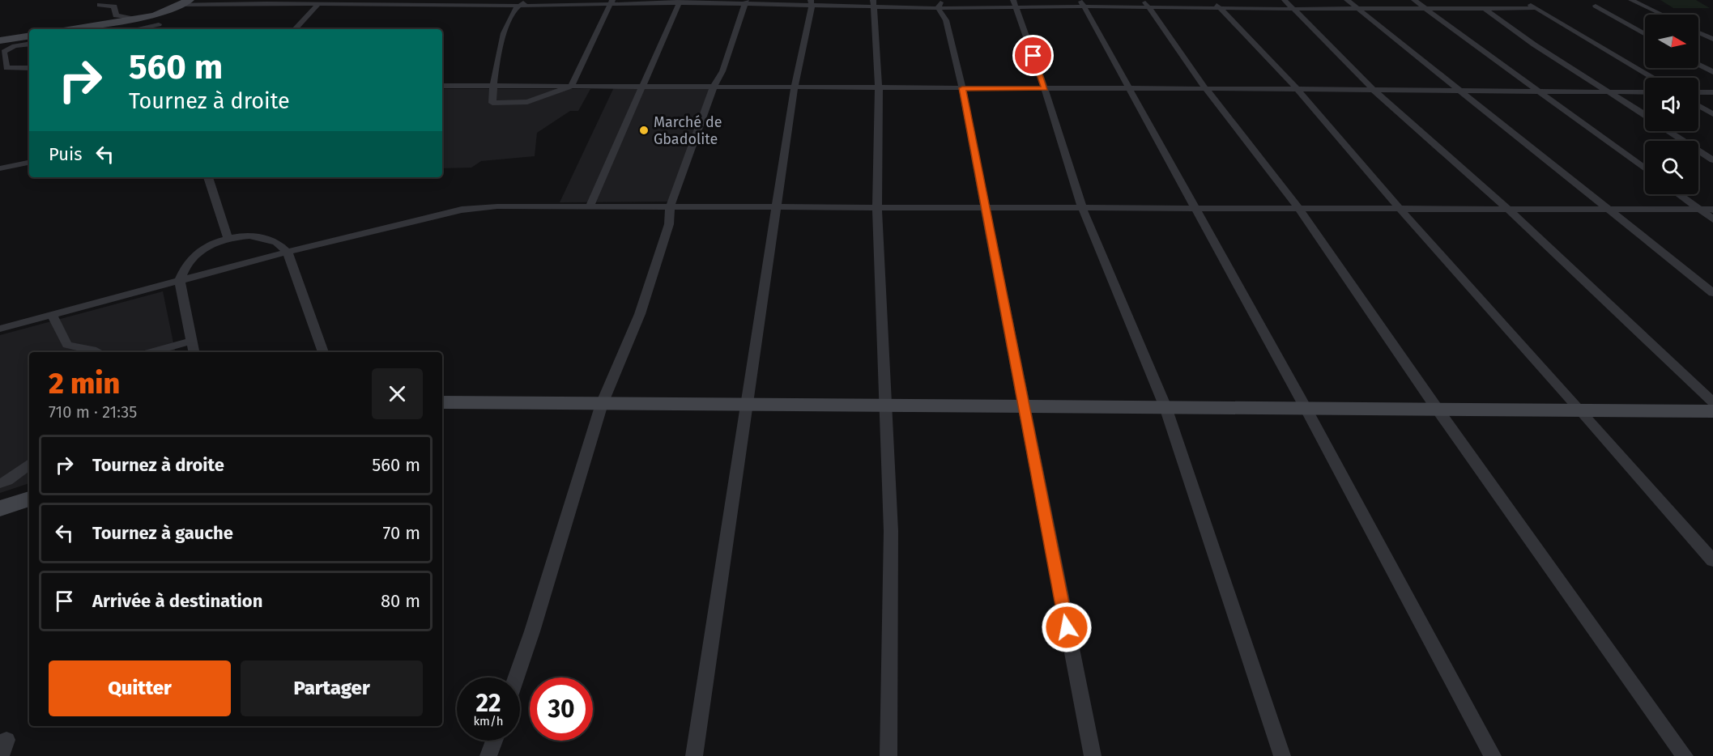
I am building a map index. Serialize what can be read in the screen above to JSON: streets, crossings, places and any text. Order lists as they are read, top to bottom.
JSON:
{
  "places": ["Marché de Gbadolite"],
  "north": "right",
  "page": {
    "turn": ["560 m", "Tournez à droite"],
    "then": "Puis",
    "heading": ["2 min", "710 m · 21:35"],
    "list": [
      {
        "name": "Tournez à droite",
        "value": "560 m"
      },
      {
        "name": "Tournez à gauche",
        "value": "70 m"
      },
      {
        "name": "Arrivée à destination",
        "value": "80 m"
      }
    ],
    "buttons": ["Quitter", "Partager"],
    "speed": "22 km/h",
    "limit": "30"
  }
}
